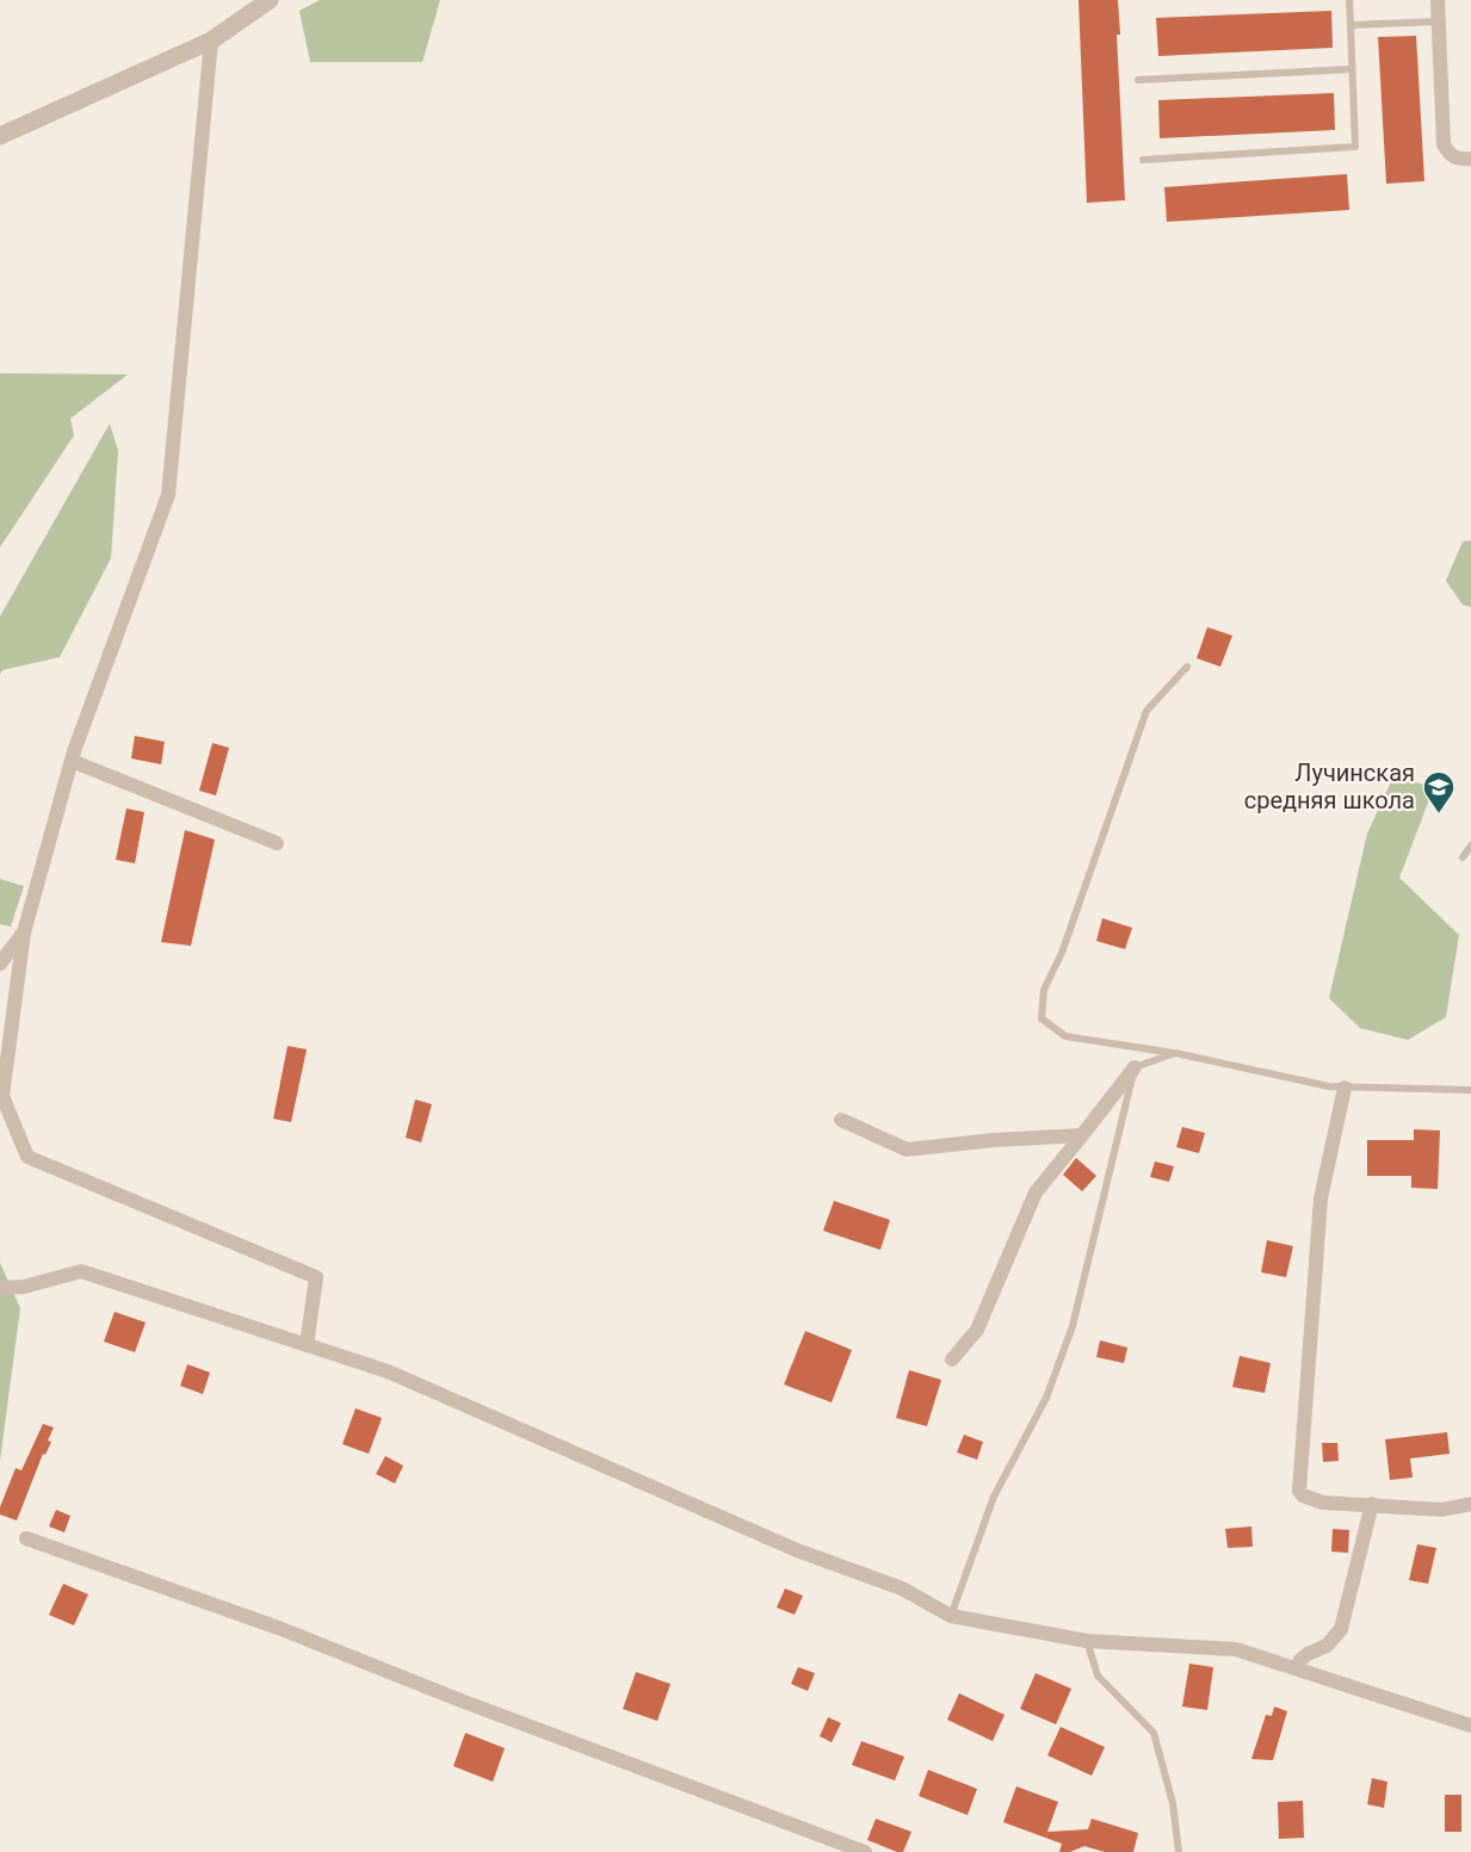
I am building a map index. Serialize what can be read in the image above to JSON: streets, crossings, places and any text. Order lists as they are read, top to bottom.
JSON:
{
  "places": {
    "school or university": ["Лучинская средняя школа"]
  }
}
